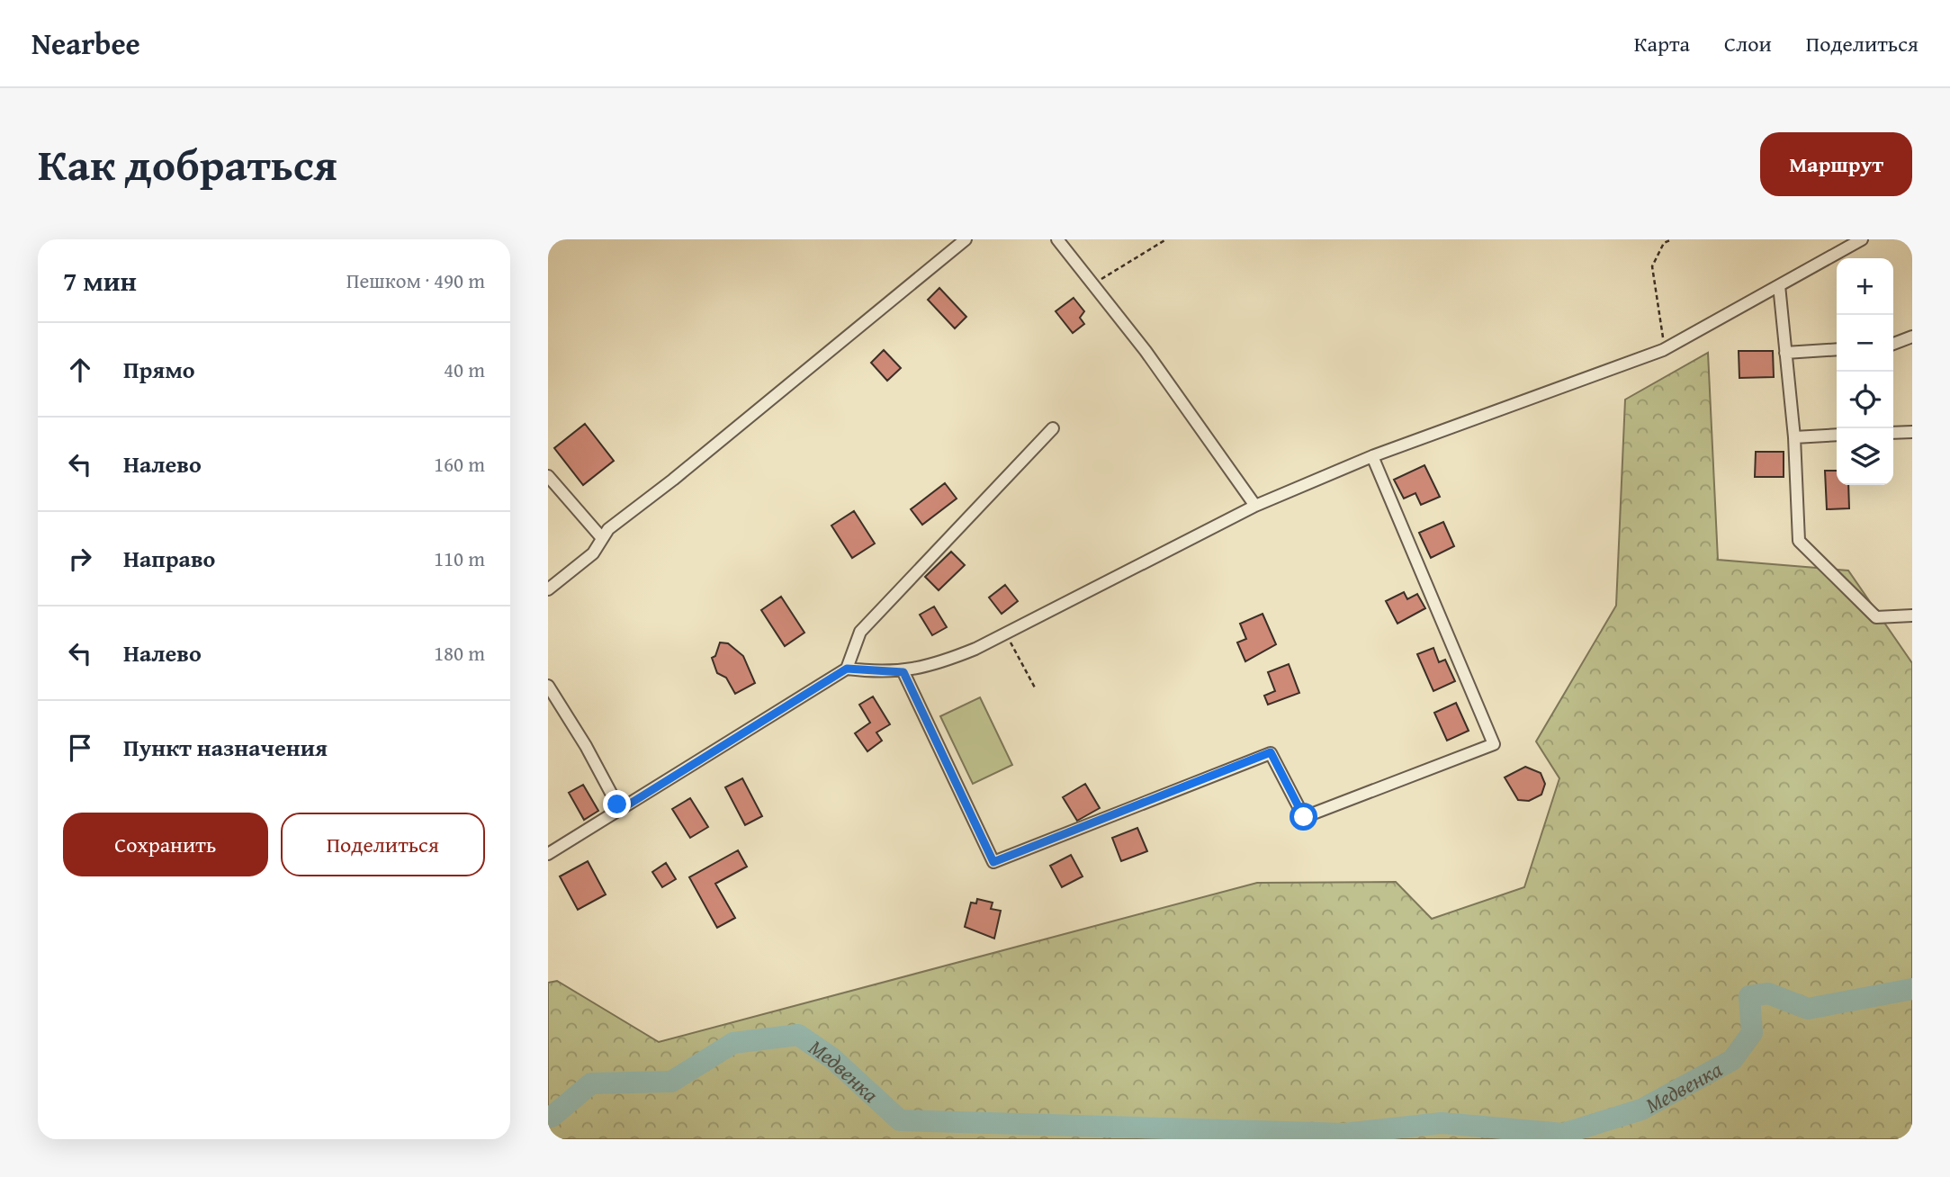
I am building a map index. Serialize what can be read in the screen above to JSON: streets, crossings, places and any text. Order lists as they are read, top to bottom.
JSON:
{
  "water": ["Медвенка"],
  "page": {
    "header": "Nearbee",
    "nav": ["Карта", "Слои", "Поделиться"],
    "title": "Как добраться",
    "buttons": [
      "Маршрут",
      ["Сохранить", "Поделиться"]
    ],
    "heading": ["7 мин", "Пешком · 490 m"],
    "map_buttons": ["+", "−"],
    "list": [
      ["Прямо", "40 m"],
      ["Налево", "160 m"],
      ["Направо", "110 m"],
      ["Налево", "180 m"],
      "Пункт назначения"
    ]
  }
}
